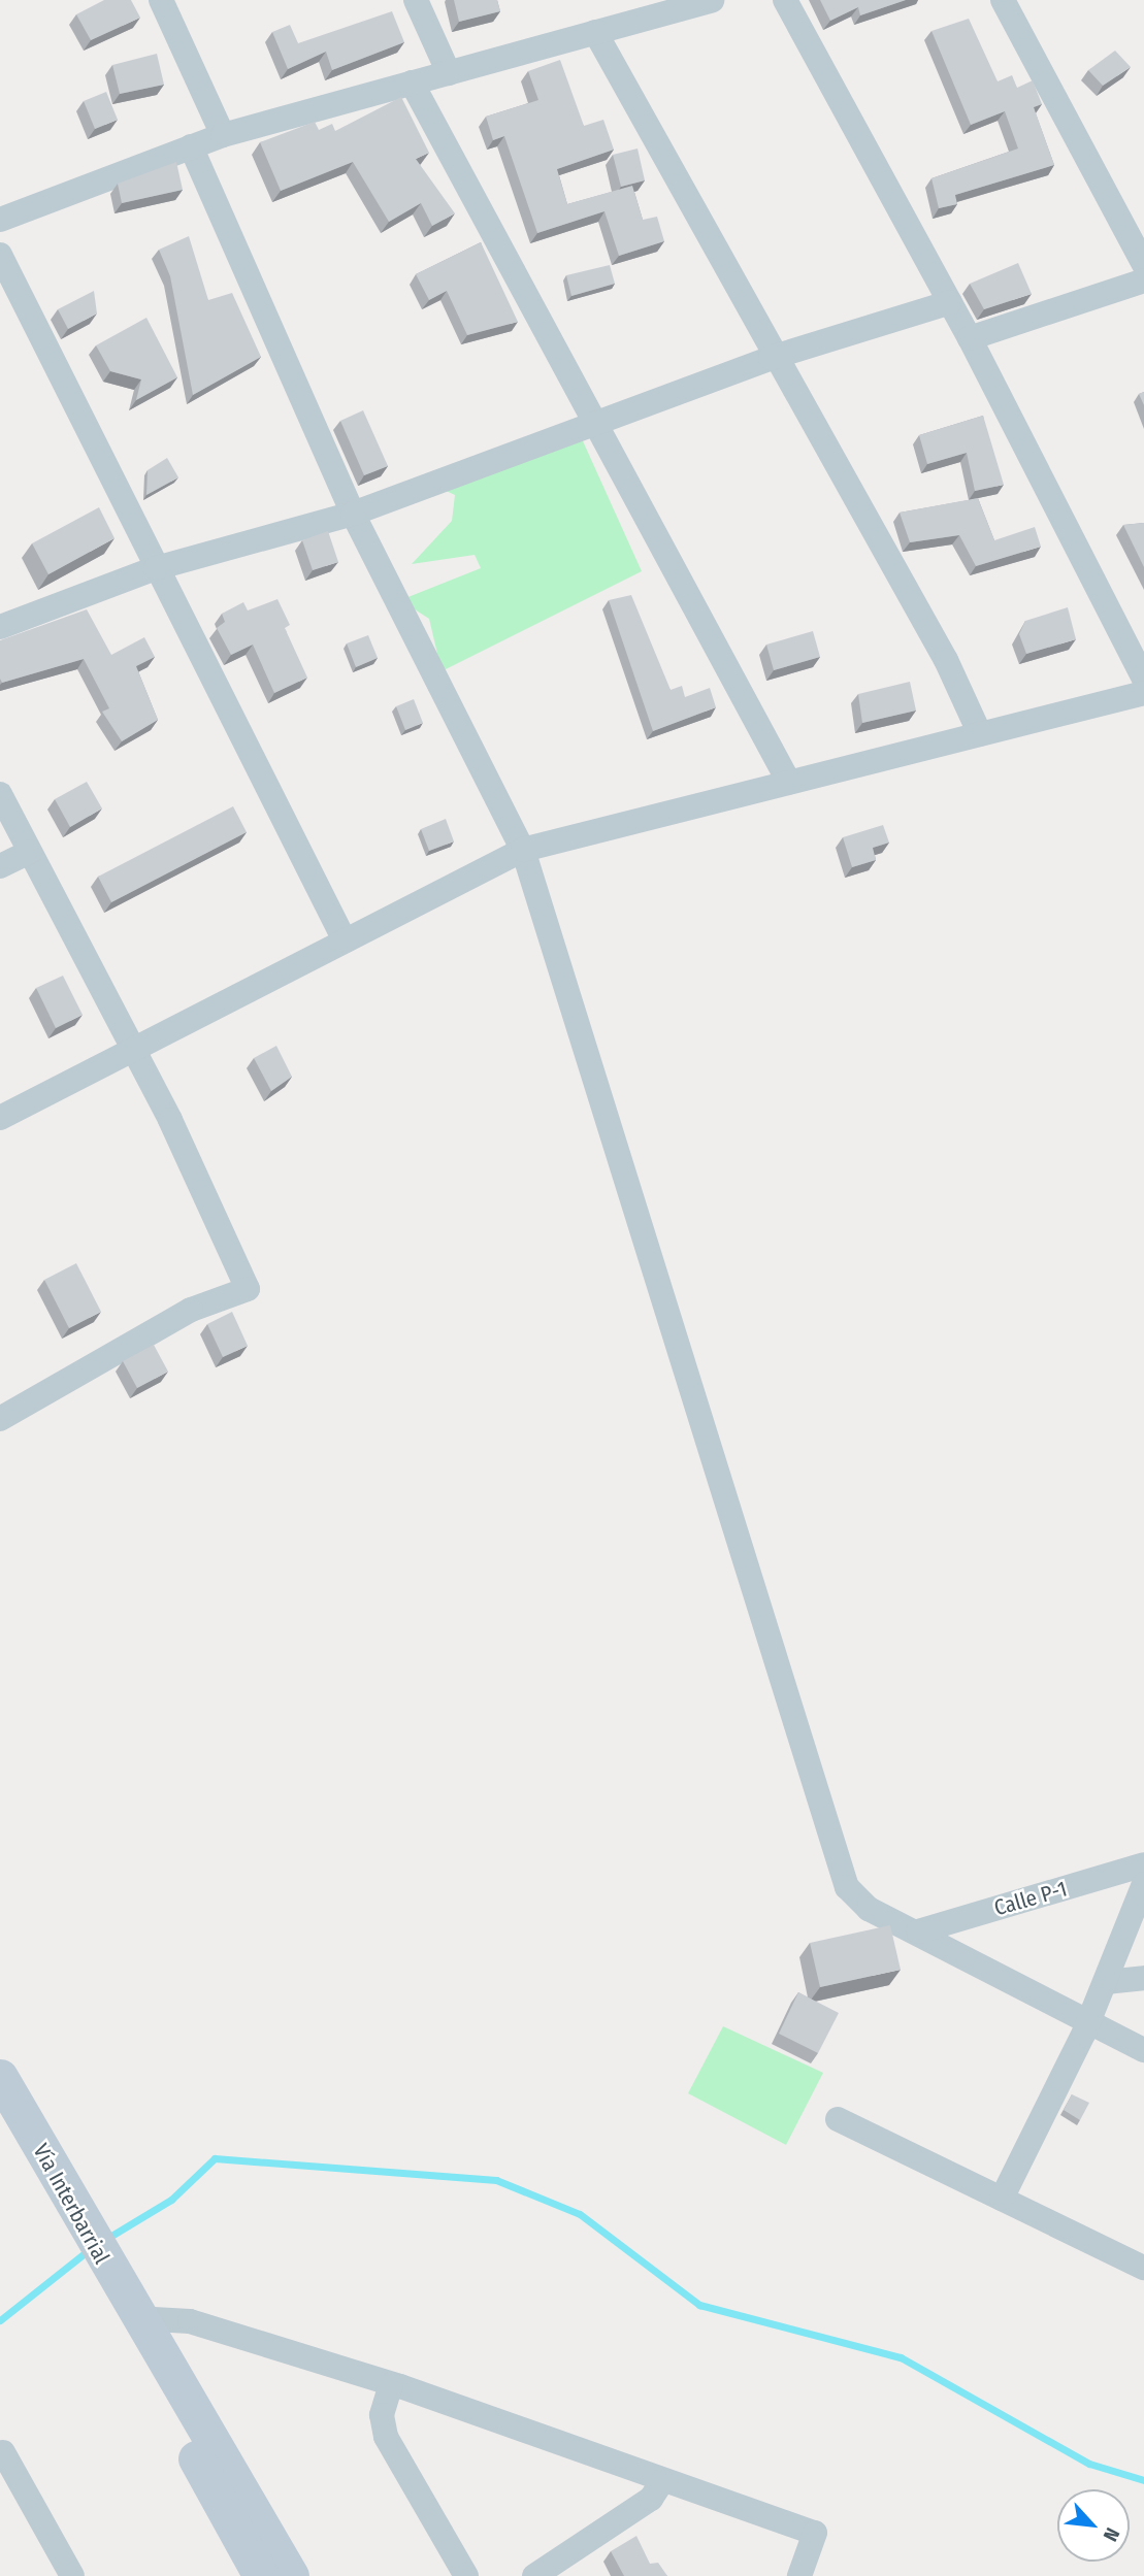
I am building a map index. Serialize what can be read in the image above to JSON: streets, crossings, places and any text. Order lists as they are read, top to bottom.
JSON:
{
  "streets": {
    "main road": ["Vía Interbarrial"],
    "street": ["Calle P-1"]
  },
  "north": "bottom right"
}
